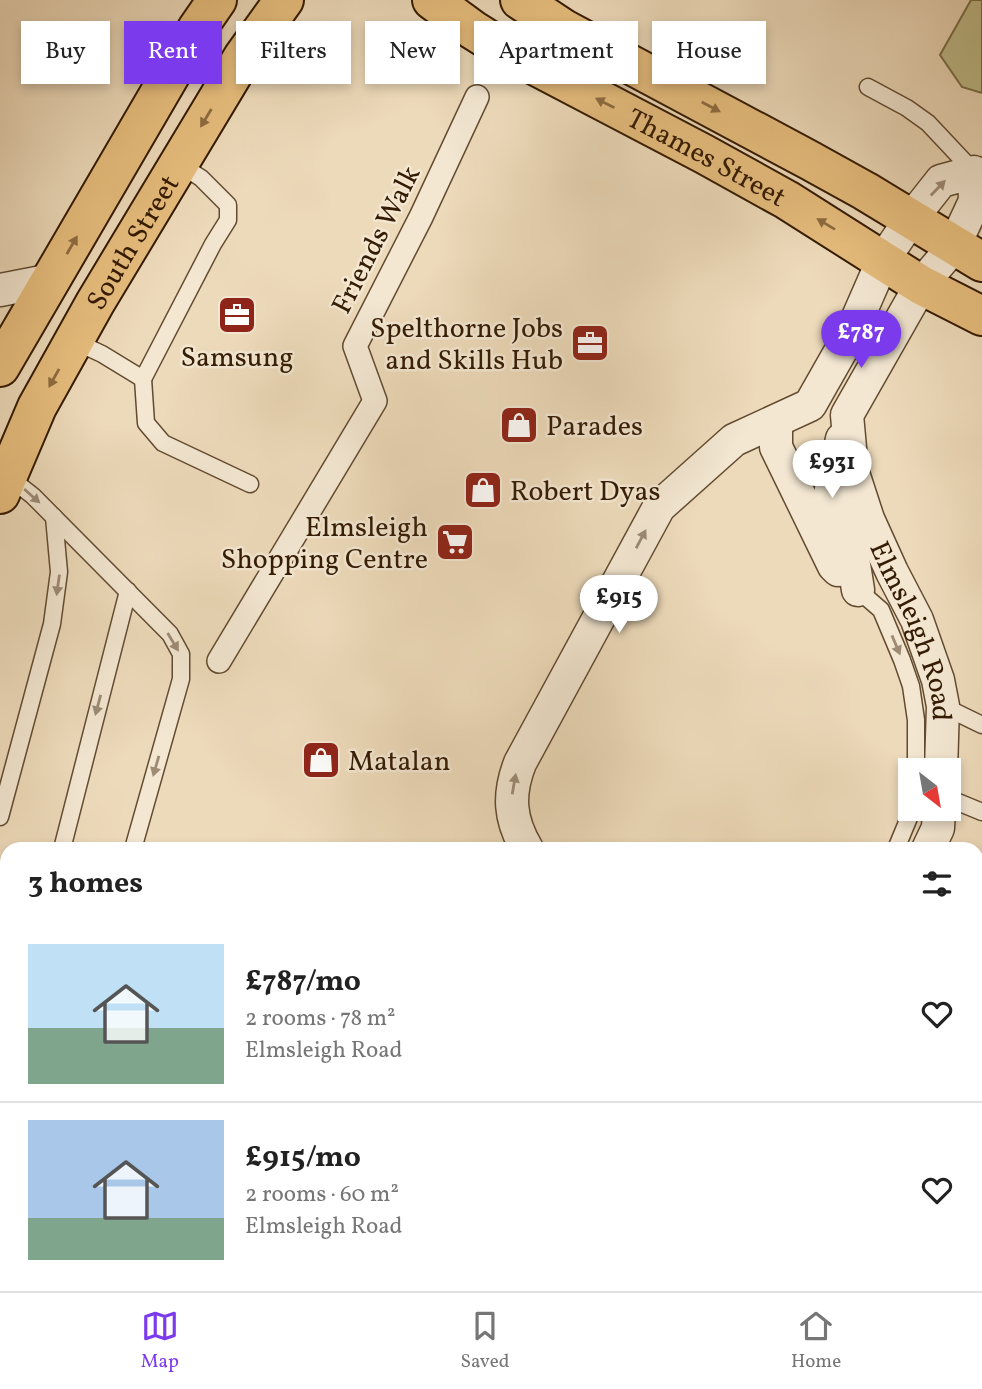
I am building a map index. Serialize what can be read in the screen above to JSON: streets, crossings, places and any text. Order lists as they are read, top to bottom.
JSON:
{
  "streets": {
    "main road": ["Thames Street", "South Street"],
    "street": ["Friends Walk", "Elmsleigh Road"]
  },
  "places": {
    "office": ["Samsung", "Spelthorne Jobs and Skills Hub"],
    "shop": ["Parades", "Robert Dyas", "Matalan"],
    "supermarket": ["Elmsleigh Shopping Centre"]
  },
  "north": "bottom right",
  "page": {
    "chip": [
      "Buy",
      "Rent",
      "Filters",
      "New",
      "Apartment",
      "House"
    ],
    "price": ["£787", "£931", "£915"],
    "heading": "3 homes",
    "list": [
      {
        "name": "£787/mo",
        "note": "2 rooms · 78 m² · Elmsleigh Road"
      },
      {
        "name": "£915/mo",
        "note": "2 rooms · 60 m² · Elmsleigh Road"
      }
    ],
    "tabs": ["Map", "Saved", "Home"]
  }
}
